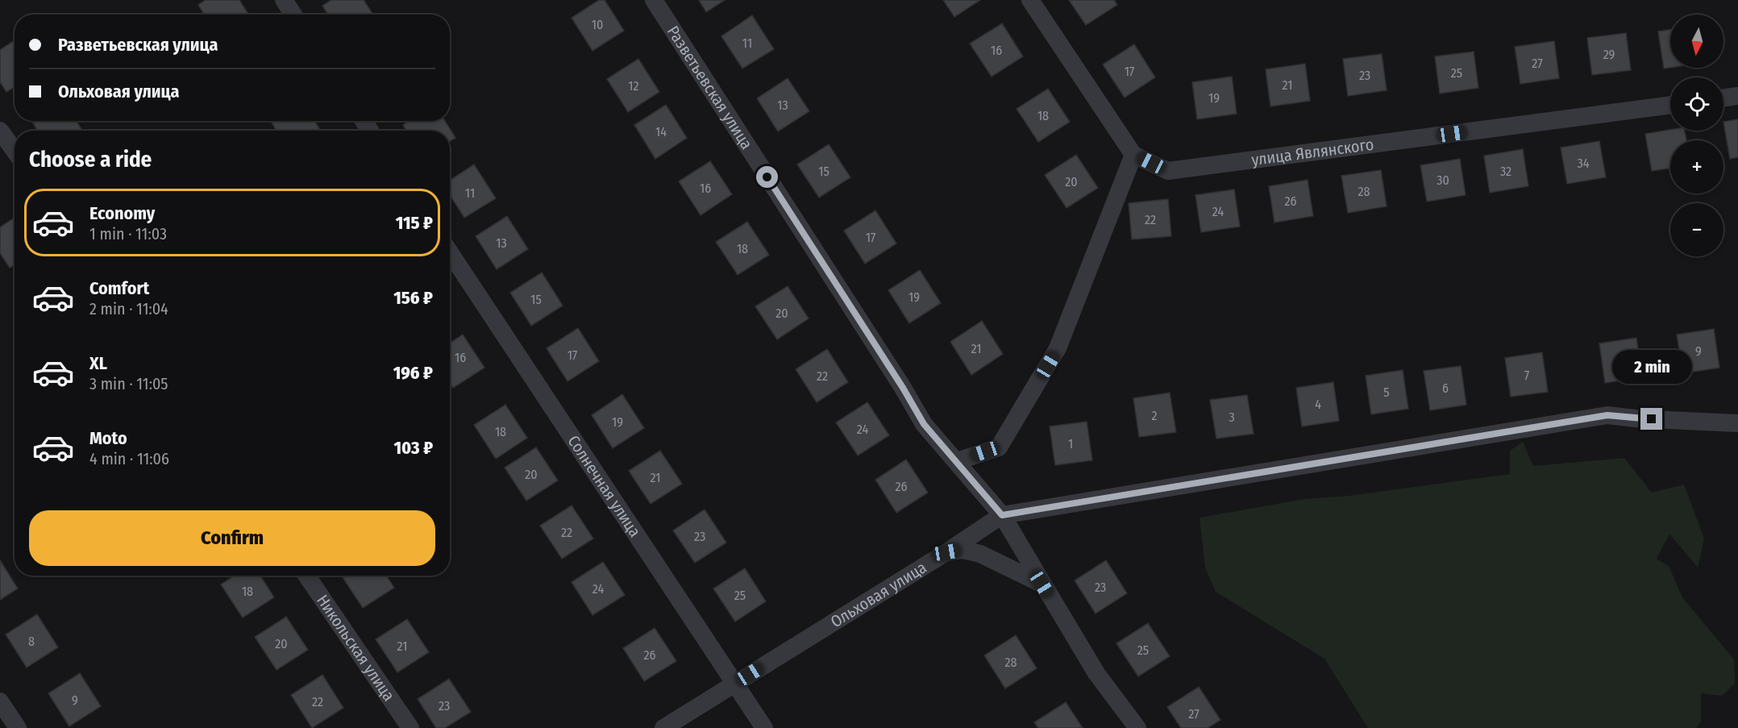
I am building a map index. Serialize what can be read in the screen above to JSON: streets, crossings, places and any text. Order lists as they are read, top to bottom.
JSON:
{
  "streets": {
    "street": [
      "Разветьевская улица",
      "улица Являнского",
      "Солнечная улица",
      "Ольховая улица",
      "Никольская улица"
    ]
  },
  "crossings": [
    ["Разветьевская улица", "Ольховая улица"],
    ["Солнечная улица", "Ольховая улица"]
  ],
  "house_numbers": [
    "10",
    "11",
    "16",
    "29",
    "27",
    "17",
    "25",
    "23",
    "21",
    "12",
    "19",
    "13",
    "18",
    "14",
    "34",
    "15",
    "32",
    "30",
    "20",
    "16",
    "28",
    "11",
    "26",
    "24",
    "22",
    "17",
    "13",
    "18",
    "19",
    "15",
    "20",
    "21",
    "9",
    "17",
    "16",
    "7",
    "22",
    "6",
    "5",
    "4",
    "2",
    "3",
    "19",
    "24",
    "18",
    "1",
    "20",
    "21",
    "26",
    "22",
    "23",
    "23",
    "24",
    "18",
    "25",
    "8",
    "20",
    "21",
    "25",
    "26",
    "28",
    "9",
    "22",
    "23",
    "27"
  ],
  "north": "bottom",
  "page": {
    "map_buttons": ["+", "−"],
    "banner": ["Разветьевская улица", "Ольховая улица"],
    "heading": "Choose a ride",
    "list": [
      {
        "name": "Economy",
        "note": "1 min · 11:03",
        "value": "115 ₽"
      },
      {
        "name": "Comfort",
        "note": "2 min · 11:04",
        "value": "156 ₽"
      },
      {
        "name": "XL",
        "note": "3 min · 11:05",
        "value": "196 ₽"
      },
      {
        "name": "Moto",
        "note": "4 min · 11:06",
        "value": "103 ₽"
      }
    ],
    "bubble": "2 min",
    "buttons": "Confirm"
  }
}
